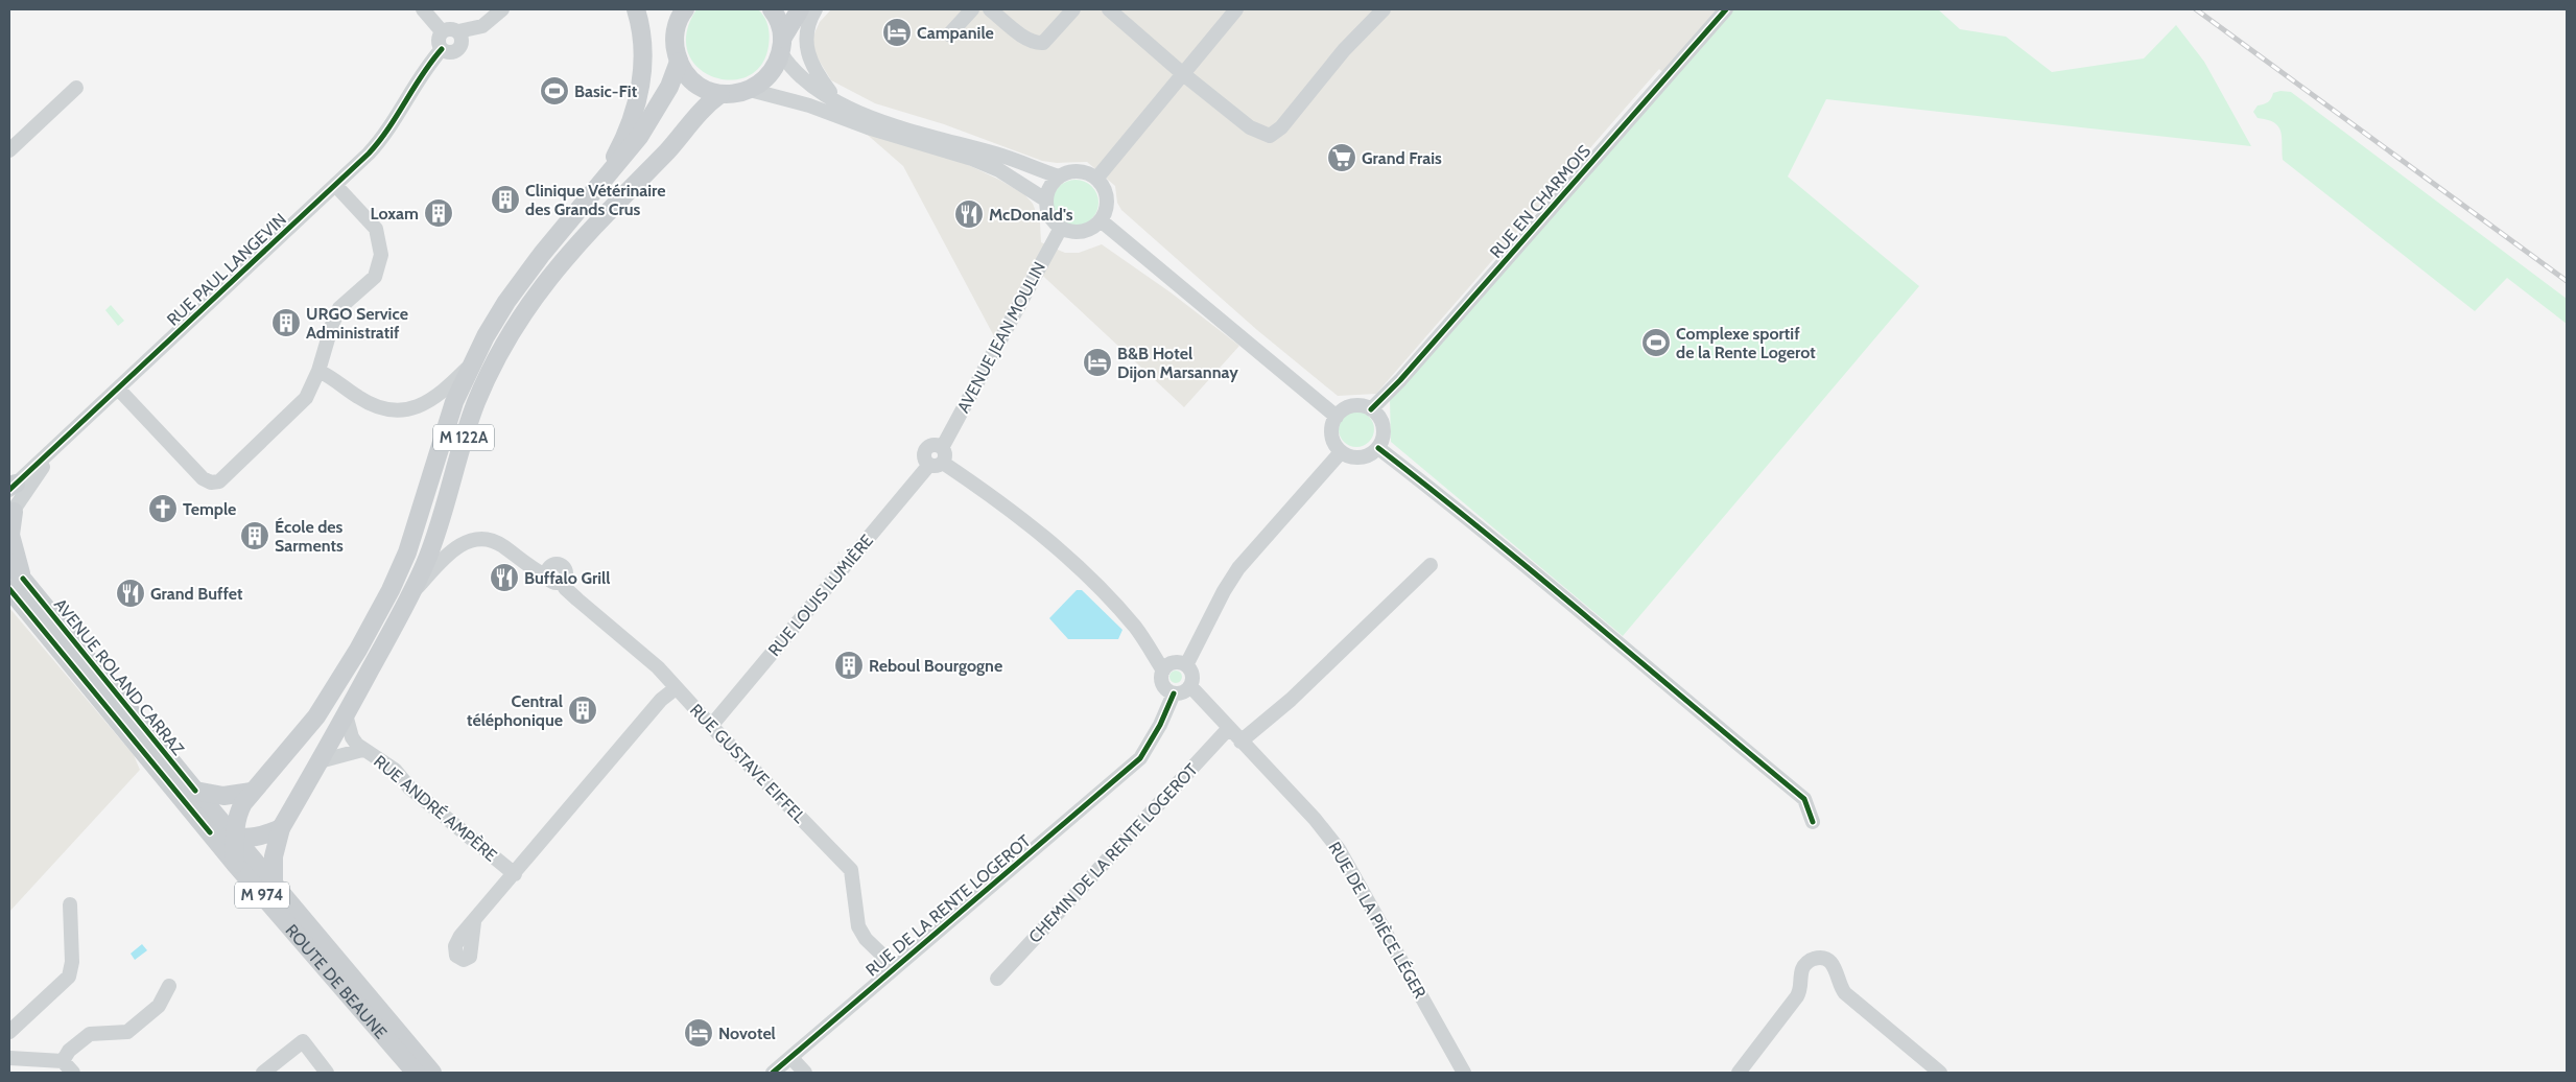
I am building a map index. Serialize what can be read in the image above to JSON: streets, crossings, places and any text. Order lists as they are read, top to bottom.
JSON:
{
  "streets": {
    "main road": [
      "M 122A",
      "AVENUE ROLAND CARRAZ",
      "M 974",
      "ROUTE DE BEAUNE"
    ],
    "street": [
      "RUE EN CHARMOIS",
      "RUE PAUL LANGEVIN",
      "AVENUE JEAN MOULIN",
      "RUE LOUIS LUMIÈRE",
      "RUE GUSTAVE EIFFEL",
      "RUE ANDRÉ AMPÈRE",
      "CHEMIN DE LA RENTE LOGEROT",
      "RUE DE LA RENTE LOGEROT",
      "RUE DE LA PIÈCE LÉGER"
    ]
  },
  "crossings": [
    ["AVENUE JEAN MOULIN", "RUE LOUIS LUMIÈRE"],
    ["M 122A", "RUE GUSTAVE EIFFEL"],
    ["M 122A", "RUE ANDRÉ AMPÈRE"],
    ["M 122A", "ROUTE DE BEAUNE"],
    ["RUE LOUIS LUMIÈRE", "RUE GUSTAVE EIFFEL"],
    ["AVENUE ROLAND CARRAZ", "ROUTE DE BEAUNE"],
    ["RUE GUSTAVE EIFFEL", "RUE DE LA RENTE LOGEROT"],
    ["CHEMIN DE LA RENTE LOGEROT", "RUE DE LA PIÈCE LÉGER"],
    ["RUE DE LA RENTE LOGEROT", "RUE DE LA PIÈCE LÉGER"]
  ],
  "places": {
    "hotel": ["Campanile", "B&B Hotel Dijon Marsannay", "Novotel"],
    "sports": ["Basic-Fit", "Complexe sportif de la Rente Logerot"],
    "supermarket": ["Grand Frais"],
    "building": [
      "Clinique Vétérinaire des Grands Crus",
      "Loxam",
      "URGO Service Administratif",
      "École des Sarments",
      "Reboul Bourgogne",
      "Central téléphonique"
    ],
    "restaurant": ["McDonald's", "Buffalo Grill", "Grand Buffet"],
    "church": ["Temple"]
  }
}
